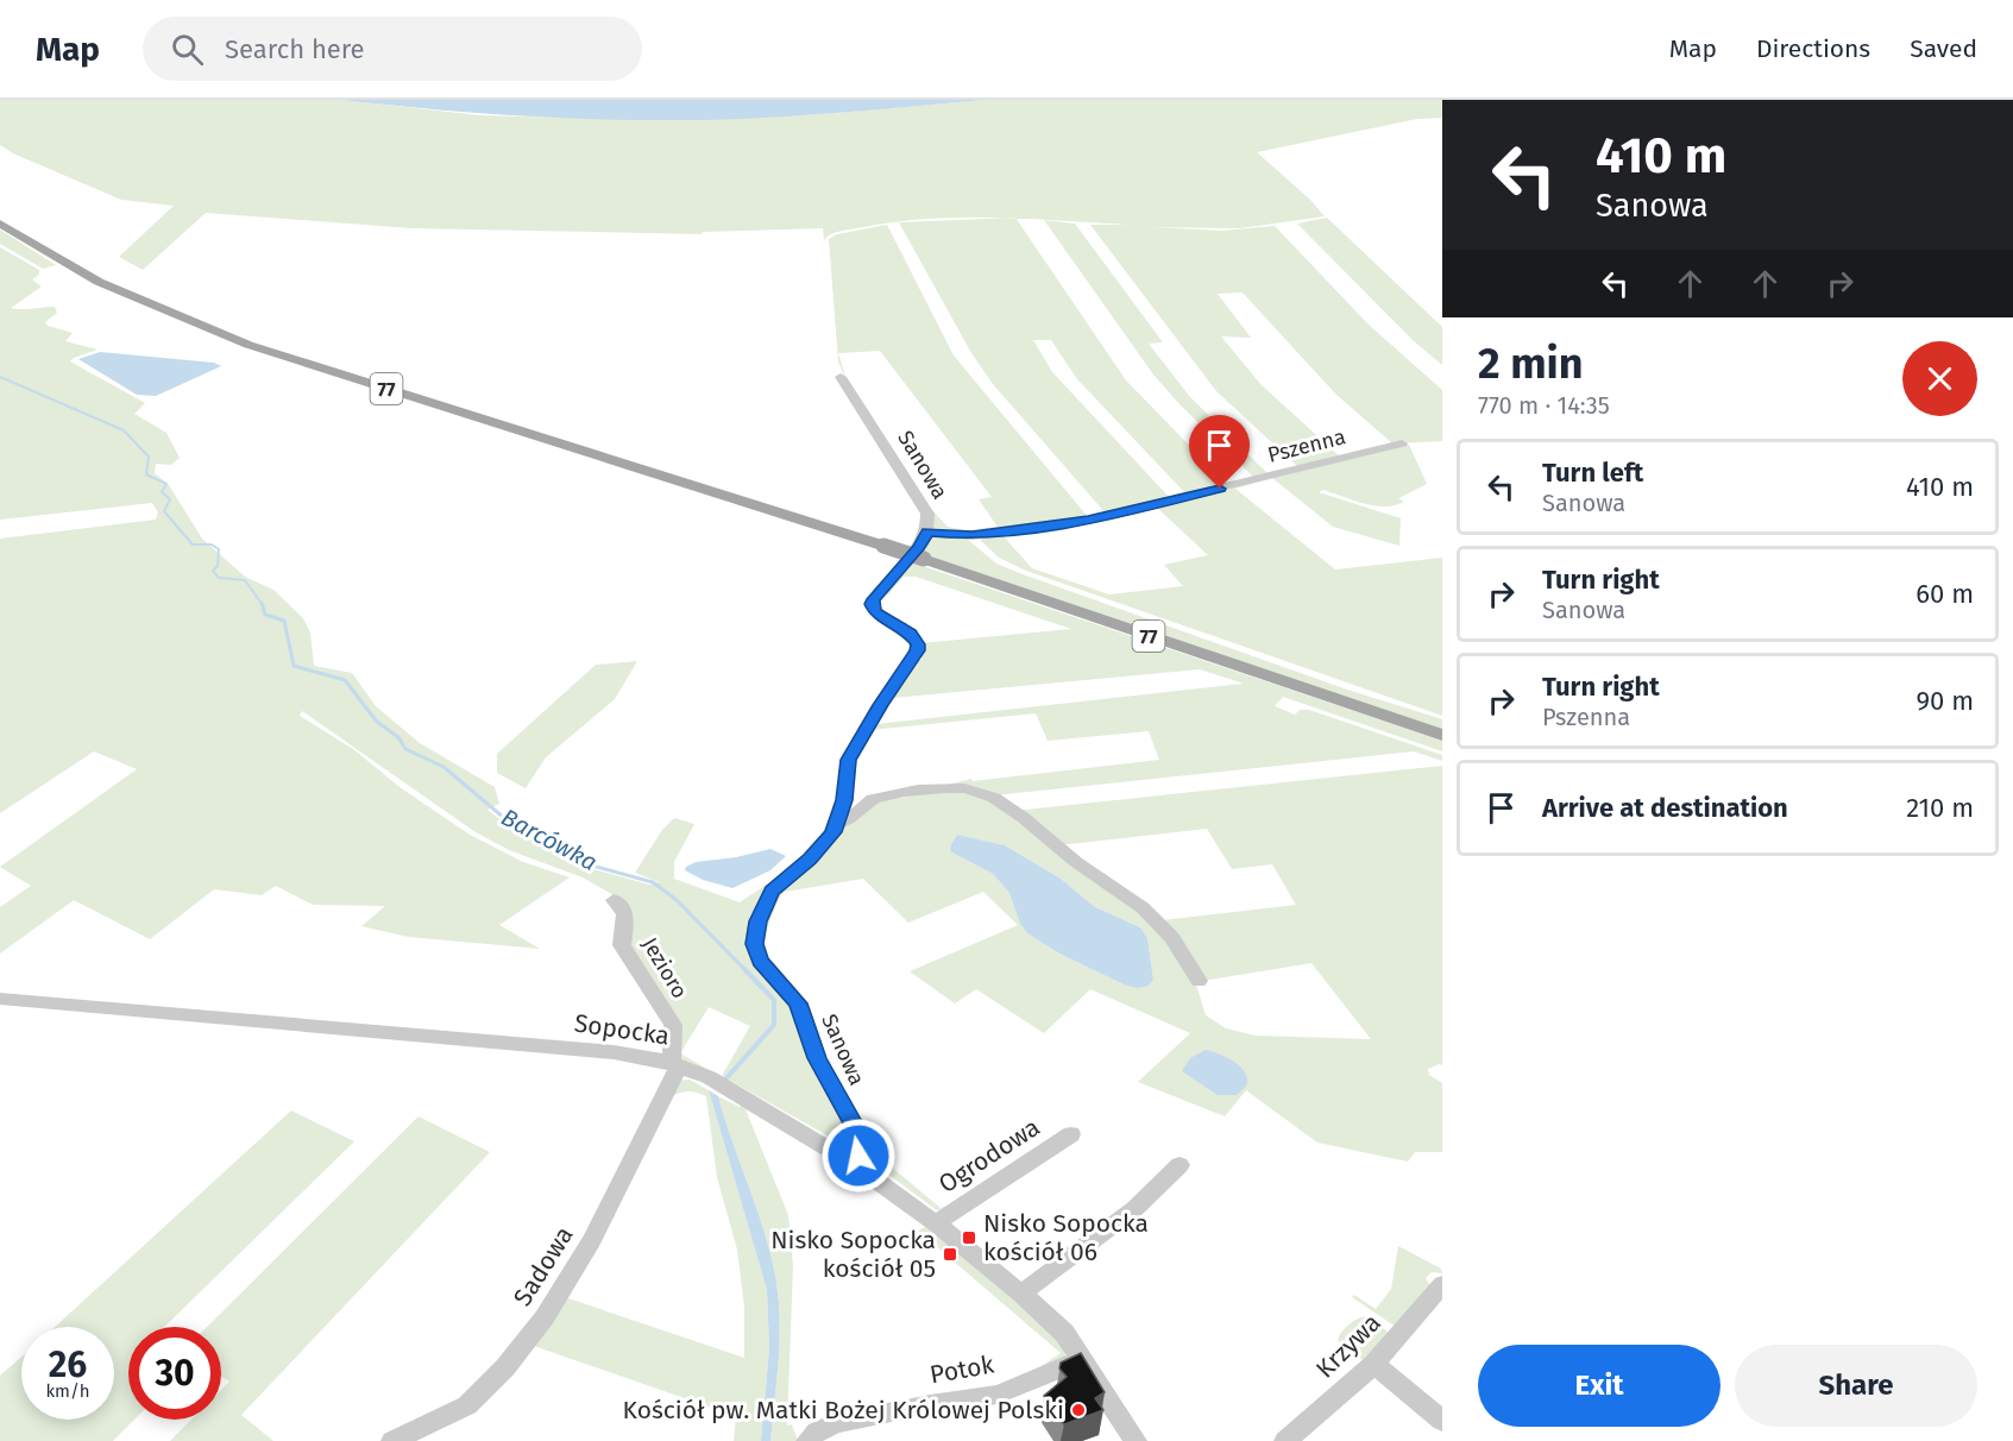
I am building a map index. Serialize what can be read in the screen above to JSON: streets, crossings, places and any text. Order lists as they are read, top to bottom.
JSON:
{
  "streets": {
    "main road": ["77"],
    "street": [
      "Pszenna",
      "Sanowa",
      "Jezioro",
      "Sopocka",
      "Ogrodowa",
      "Sadowa",
      "Krzywa",
      "Potok"
    ]
  },
  "crossings": [
    ["Pszenna", "Sanowa"],
    ["Sanowa", "Sopocka"],
    ["Jezioro", "Sopocka"],
    ["Jezioro", "Sadowa"],
    ["Sopocka", "Ogrodowa"],
    ["Sopocka", "Sadowa"],
    ["Sopocka", "Potok"]
  ],
  "water": ["Barcówka"],
  "places": {
    "transit": ["Nisko Sopocka kościół 06", "Nisko Sopocka kościół 05"],
    "other": ["Kościół pw. Matki Bożej Królowej Polski"]
  },
  "page": {
    "header": "Map",
    "search": "Search here",
    "nav": ["Map", "Directions", "Saved"],
    "turn": ["410 m", "Sanowa"],
    "heading": ["2 min", "770 m · 14:35"],
    "list": [
      {
        "name": "Turn left",
        "note": "Sanowa",
        "value": "410 m"
      },
      {
        "name": "Turn right",
        "note": "Sanowa",
        "value": "60 m"
      },
      {
        "name": "Turn right",
        "note": "Pszenna",
        "value": "90 m"
      },
      {
        "name": "Arrive at destination",
        "value": "210 m"
      }
    ],
    "speed": "26 km/h",
    "limit": "30",
    "buttons": ["Exit", "Share"]
  }
}
